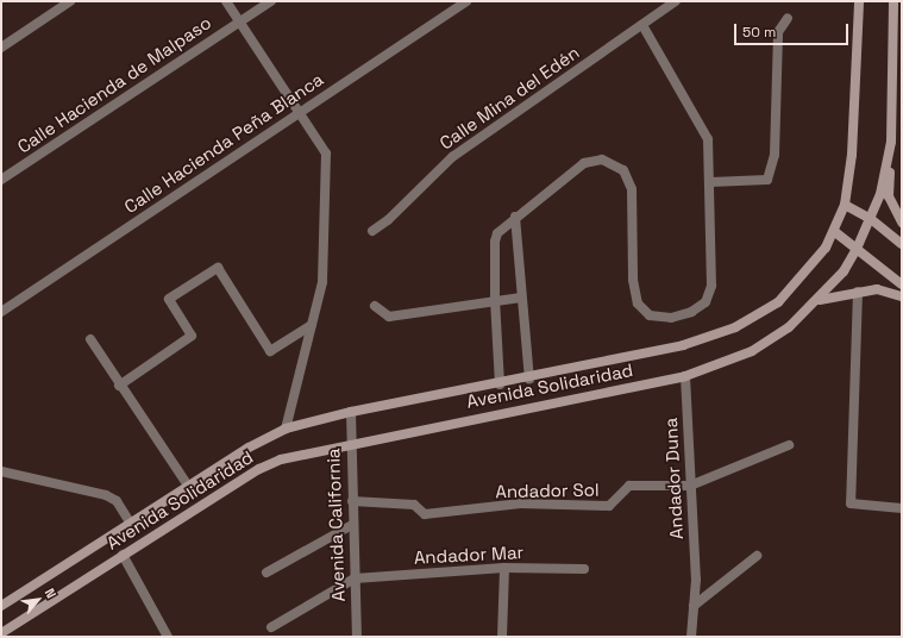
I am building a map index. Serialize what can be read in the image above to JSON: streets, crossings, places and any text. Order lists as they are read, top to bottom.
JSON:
{
  "streets": {
    "main road": ["Avenida Solidaridad"],
    "street": [
      "Calle Hacienda de Malpaso",
      "Calle Mina del Edén",
      "Calle Hacienda Peña Blanca",
      "Andador Duna",
      "Andador Sol",
      "Avenida California",
      "Andador Mar"
    ]
  },
  "crossings": [
    ["Avenida Solidaridad", "Andador Duna"],
    ["Avenida Solidaridad", "Avenida California"],
    ["Andador Duna", "Andador Sol"],
    ["Andador Sol", "Avenida California"],
    ["Avenida California", "Andador Mar"]
  ],
  "scale_bar": "50 m",
  "north": "top right"
}
